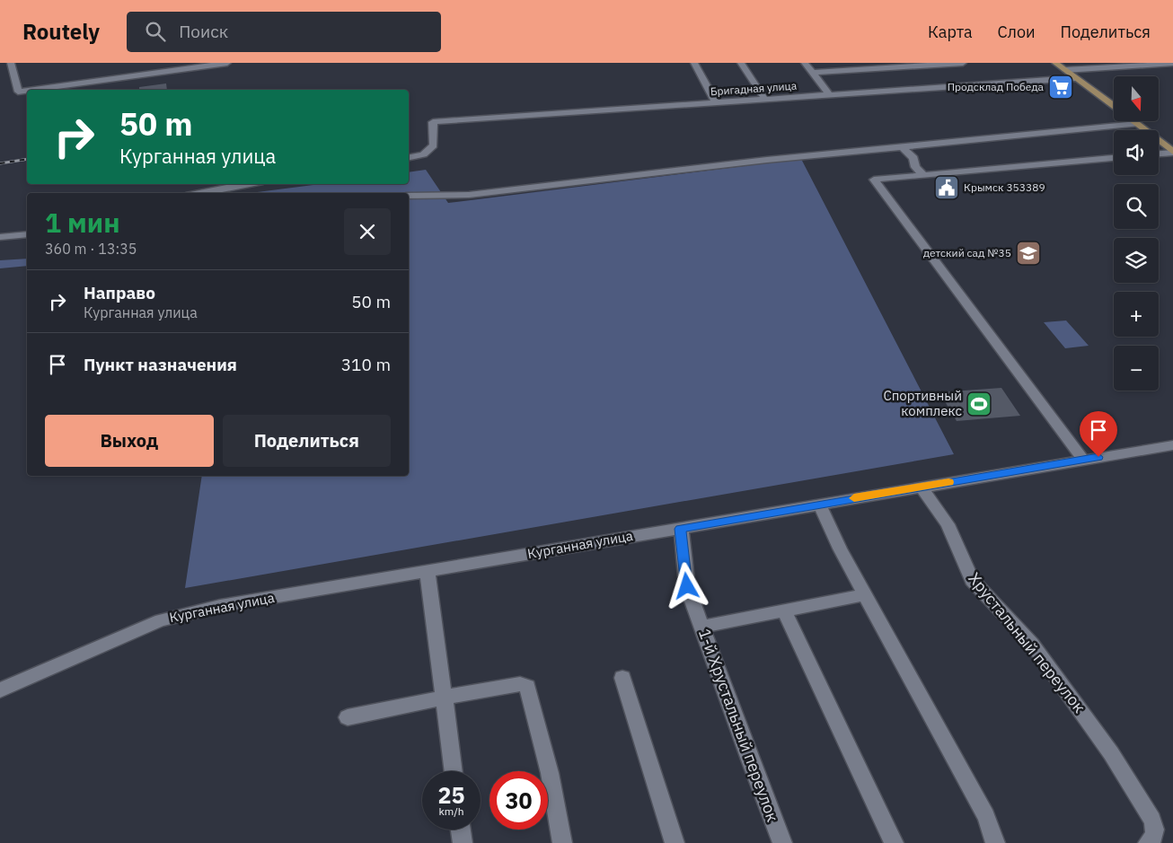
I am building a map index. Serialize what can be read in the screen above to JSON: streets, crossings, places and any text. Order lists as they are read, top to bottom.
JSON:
{
  "streets": {
    "street": [
      "Бригадная улица",
      "Курганная улица",
      "Хрустальный переулок",
      "1-й Хрустальный переулок"
    ]
  },
  "crossings": [
    ["Курганная улица", "Хрустальный переулок"],
    ["Курганная улица", "1-й Хрустальный переулок"]
  ],
  "places": {
    "supermarket": ["Продсклад Победа"],
    "public building": ["Крымск 353389"],
    "school or university": ["детский сад №35"],
    "sports": ["Спортивный комплекс"]
  },
  "north": "bottom",
  "page": {
    "header": "Routely",
    "search": "Поиск",
    "nav": ["Карта", "Слои", "Поделиться"],
    "map_buttons": ["+", "−"],
    "turn": ["50 m", "Курганная улица"],
    "heading": ["1 мин", "360 m · 13:35"],
    "list": [
      {
        "name": "Направо",
        "note": "Курганная улица",
        "value": "50 m"
      },
      {
        "name": "Пункт назначения",
        "value": "310 m"
      }
    ],
    "buttons": ["Выход", "Поделиться"],
    "speed": "25 km/h",
    "limit": "30"
  }
}
